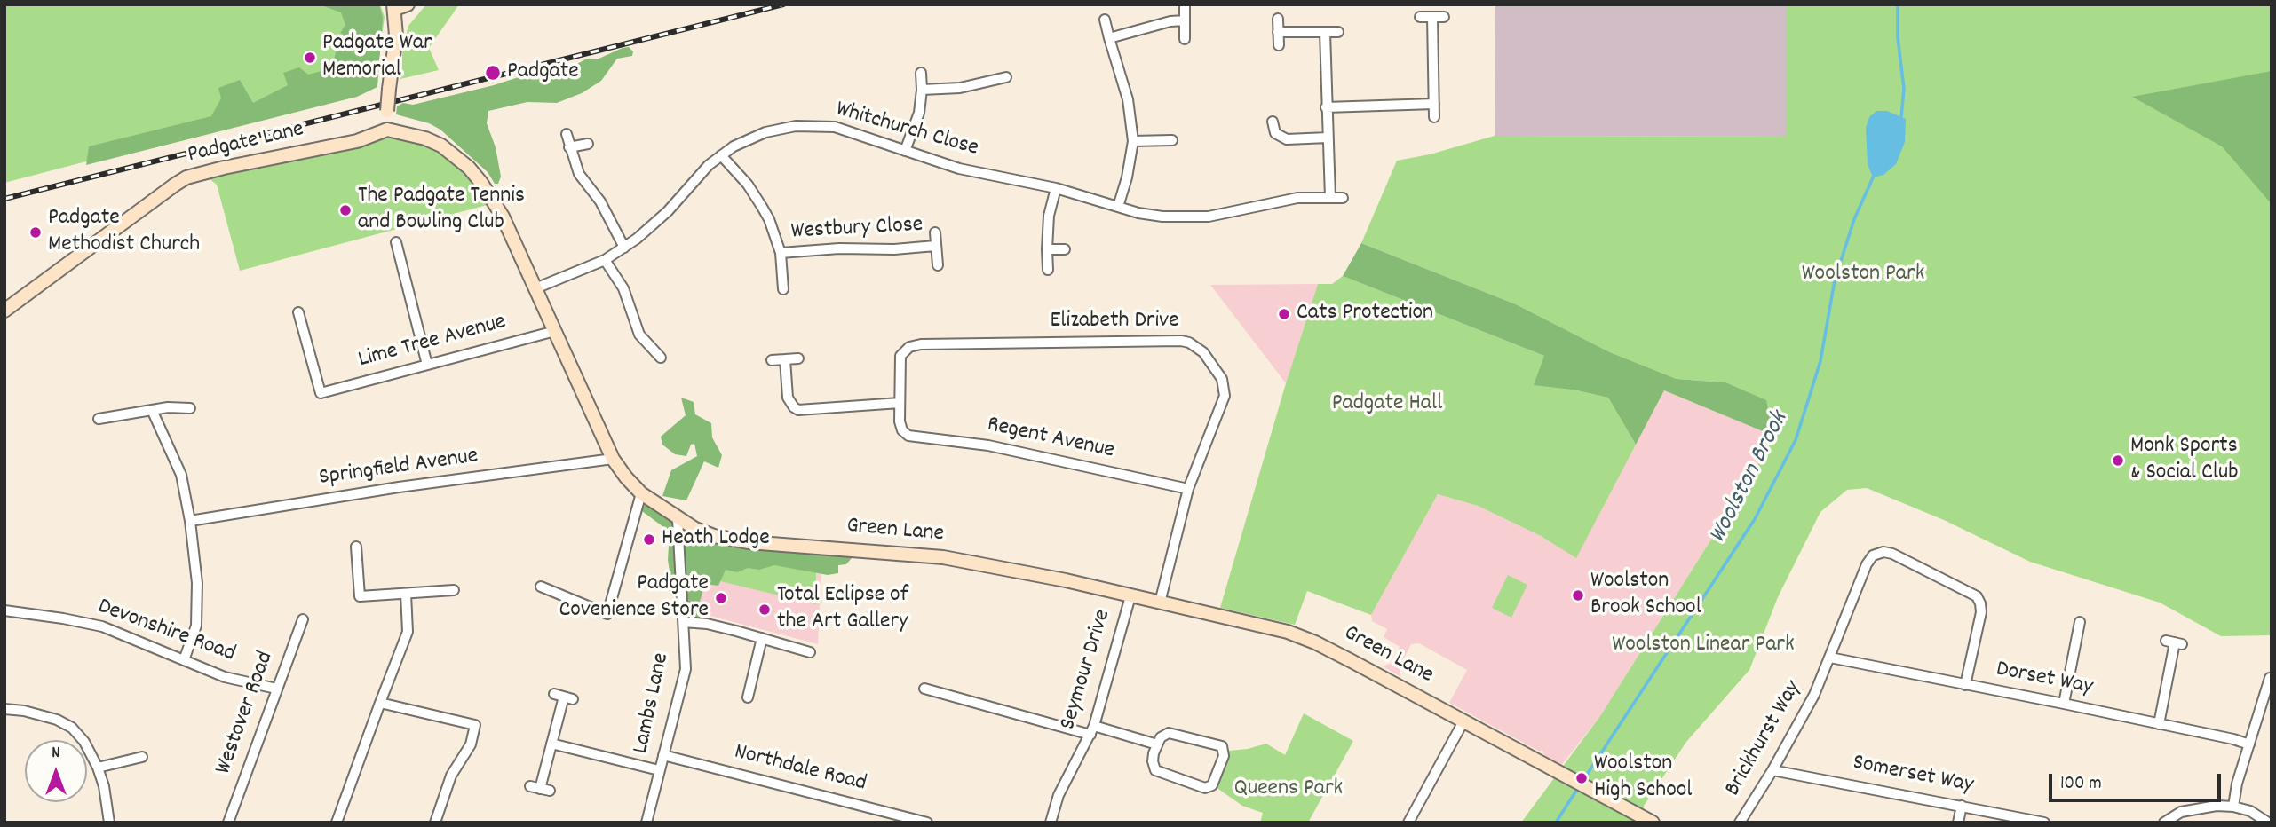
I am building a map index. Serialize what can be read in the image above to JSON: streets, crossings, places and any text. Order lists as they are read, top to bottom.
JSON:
{
  "streets": {
    "street": [
      "Whitchurch Close",
      "Padgate Lane",
      "Westbury Close",
      "Elizabeth Drive",
      "Lime Tree Avenue",
      "Regent Avenue",
      "Springfield Avenue",
      "Green Lane",
      "Devonshire Road",
      "Seymour Drive",
      "Dorset Way",
      "Lambs Lane",
      "Westover Road",
      "Brickhurst Way",
      "Northdale Road",
      "Somerset Way"
    ]
  },
  "crossings": [
    ["Whitchurch Close", "Westbury Close"],
    ["Whitchurch Close", "Green Lane"],
    ["Padgate Lane", "Green Lane"],
    ["Elizabeth Drive", "Regent Avenue"],
    ["Elizabeth Drive", "Green Lane"],
    ["Lime Tree Avenue", "Green Lane"],
    ["Springfield Avenue", "Green Lane"],
    ["Green Lane", "Seymour Drive"],
    ["Green Lane", "Lambs Lane"],
    ["Devonshire Road", "Westover Road"],
    ["Dorset Way", "Brickhurst Way"],
    ["Lambs Lane", "Northdale Road"],
    ["Brickhurst Way", "Somerset Way"]
  ],
  "water": ["Woolston Brook"],
  "parks": [
    "Woolston Park",
    "Padgate Hall",
    "Woolston Linear Park",
    "Queens Park"
  ],
  "places": [
    "Padgate War Memorial",
    "Padgate",
    "The Padgate Tennis and Bowling Club",
    "Padgate Methodist Church",
    "Cats Protection",
    "Monk Sports & Social Club",
    "Heath Lodge",
    "Woolston Brook School",
    "Padgate Covenience Store",
    "Total Eclipse of the Art Gallery",
    "Woolston High School"
  ],
  "scale_bar": "100 m",
  "north": "top"
}
